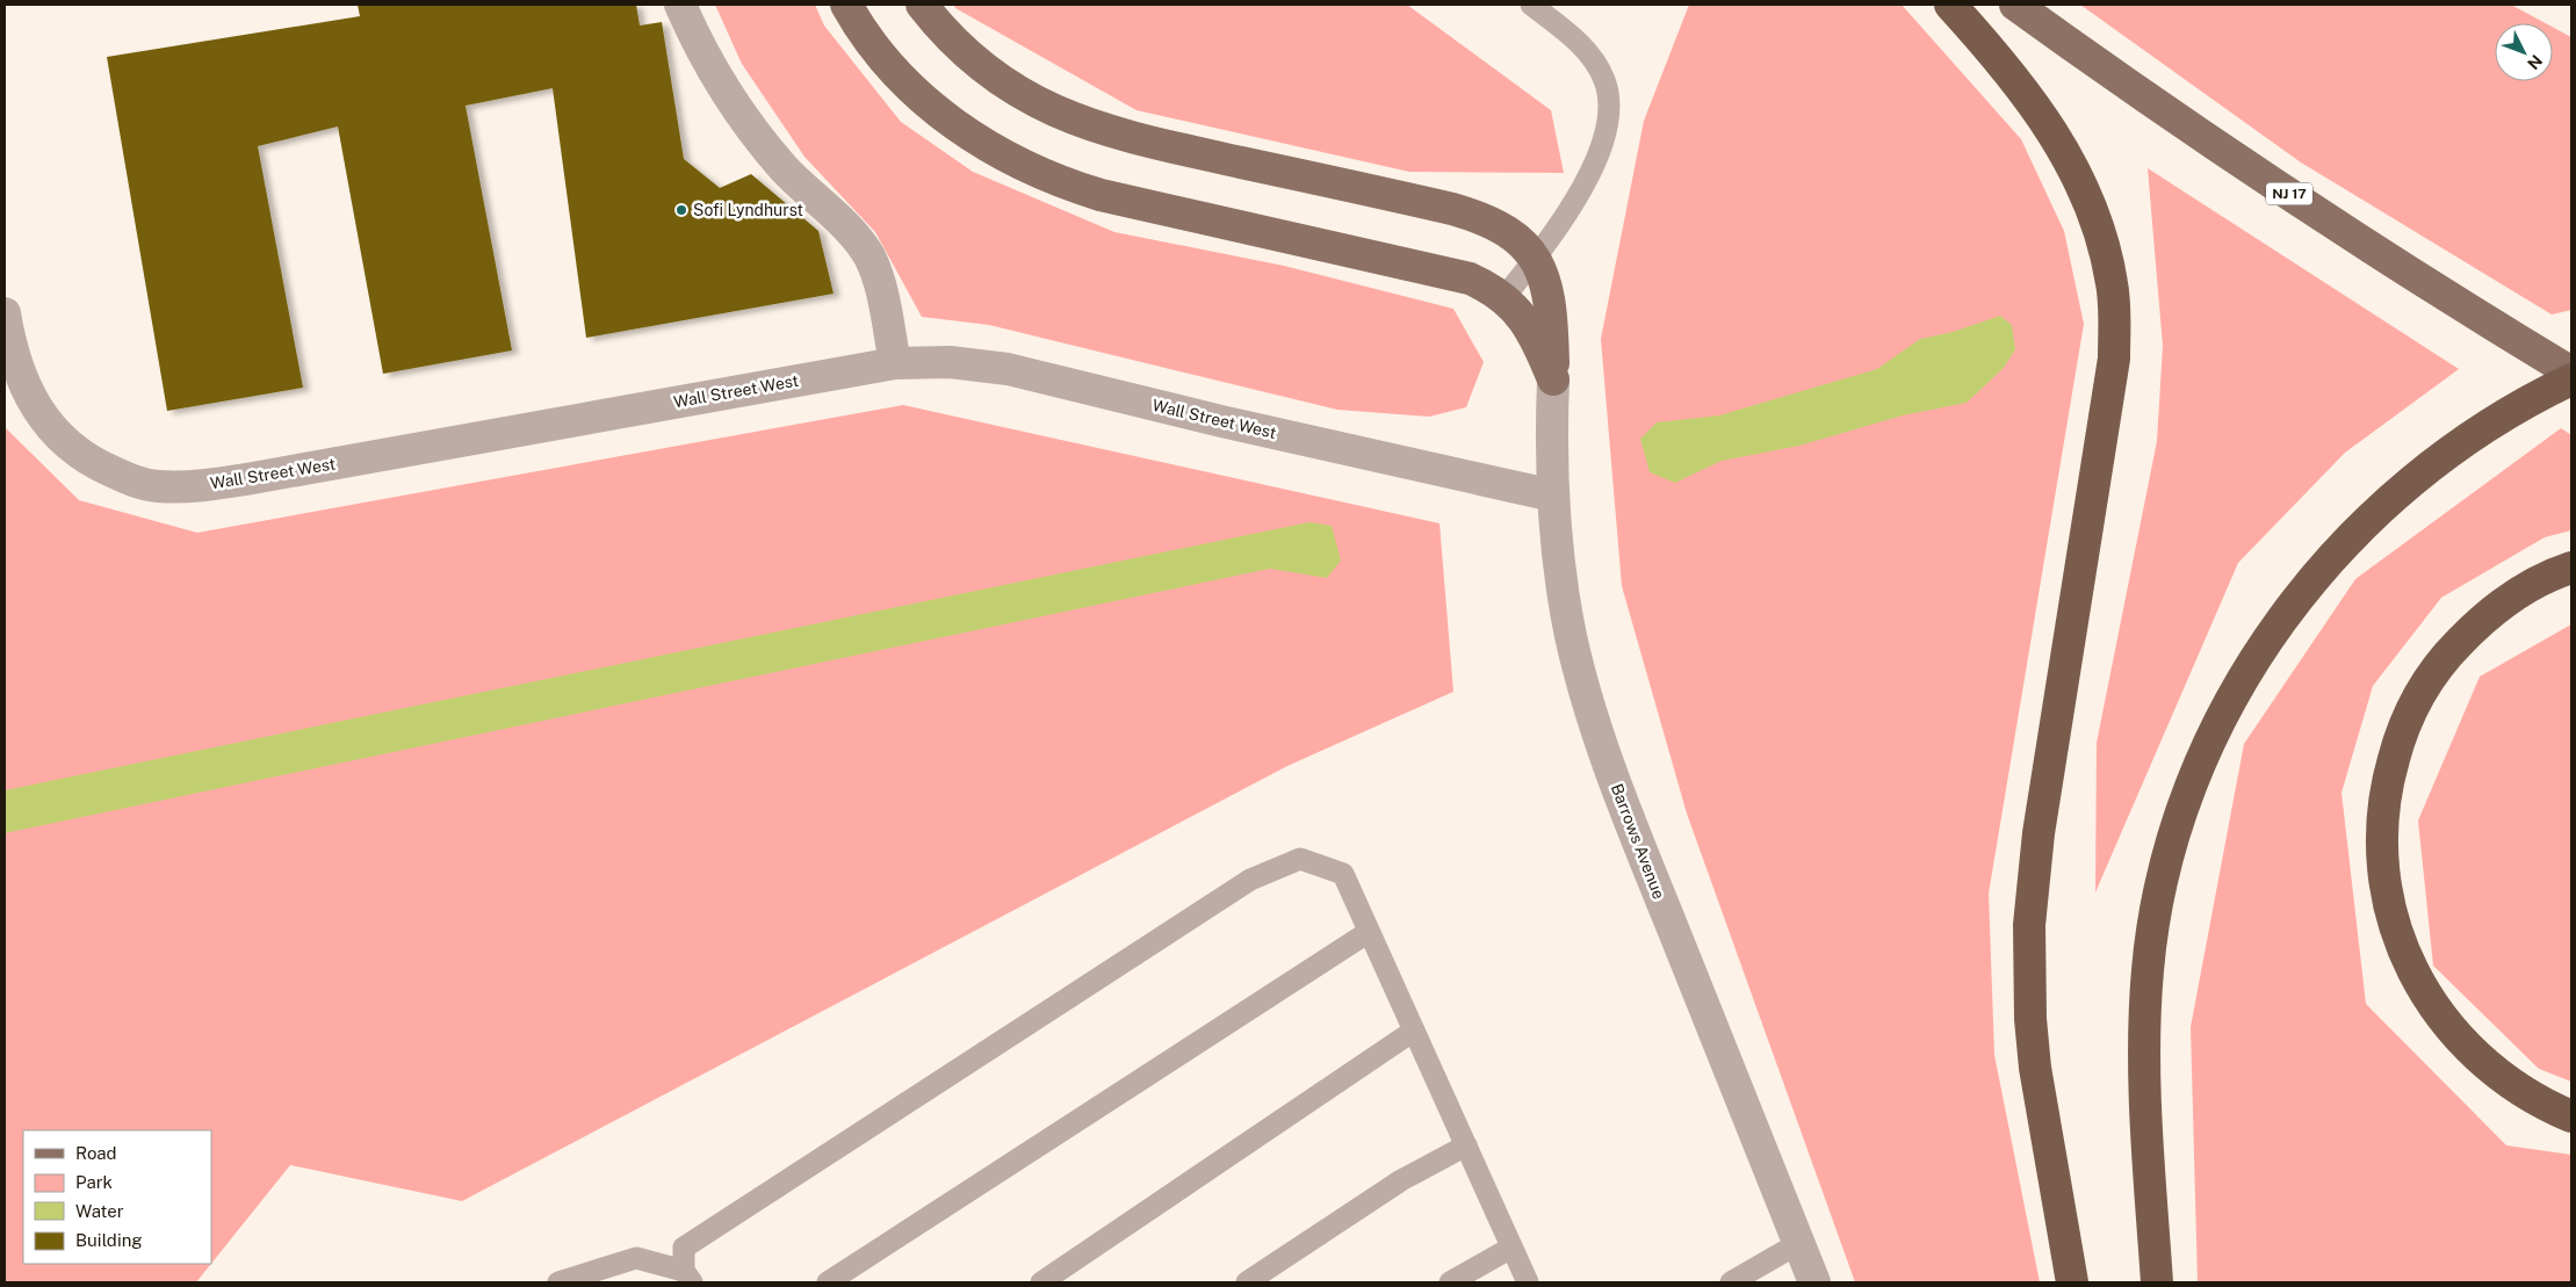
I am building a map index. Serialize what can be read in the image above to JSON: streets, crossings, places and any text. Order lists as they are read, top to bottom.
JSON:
{
  "streets": {
    "main road": ["NJ 17"],
    "street": ["Wall Street West", "Barrows Avenue"]
  },
  "crossings": [
    ["Wall Street West", "Barrows Avenue"]
  ],
  "places": ["Sofi Lyndhurst"],
  "legend": [
    "Road",
    "Park",
    "Water",
    "Building"
  ],
  "north": "bottom right"
}
